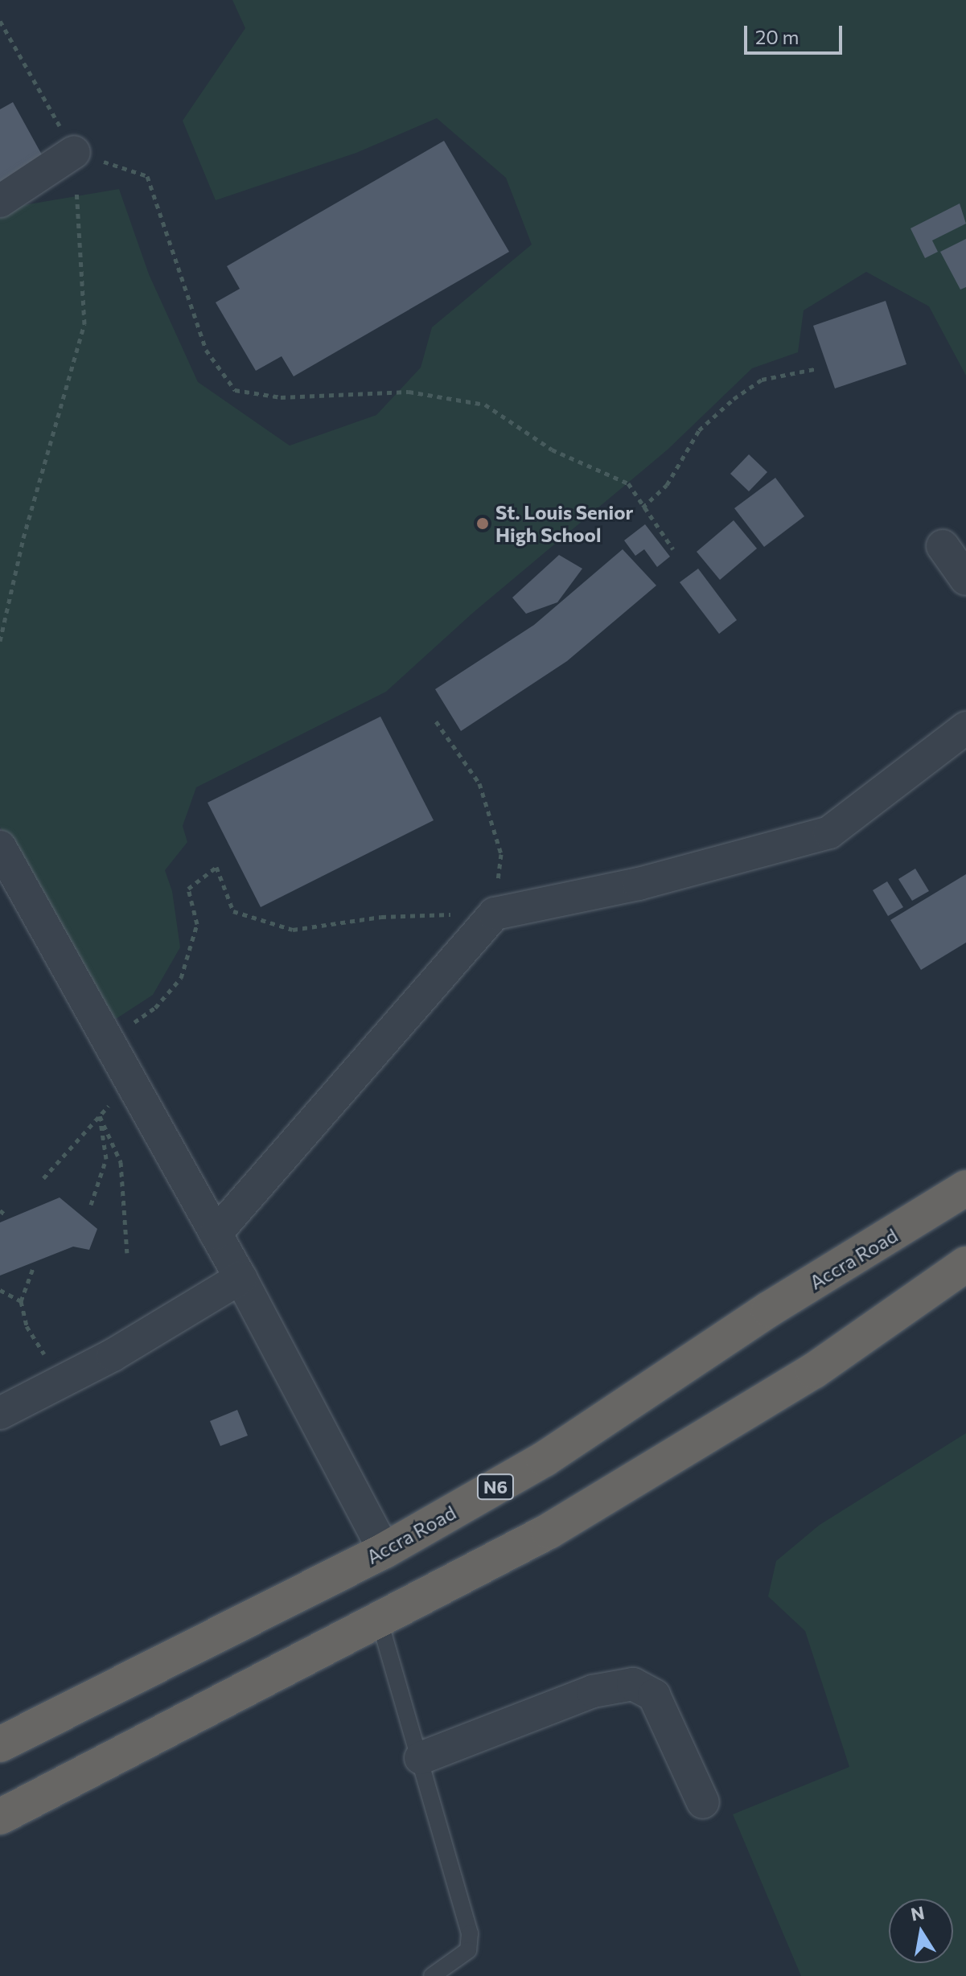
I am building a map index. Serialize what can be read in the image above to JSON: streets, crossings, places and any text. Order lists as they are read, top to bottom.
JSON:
{
  "streets": {
    "highway": ["Accra Road", "N6"]
  },
  "places": ["St. Louis Senior High School"],
  "scale_bar": "20 m",
  "north": "top"
}
